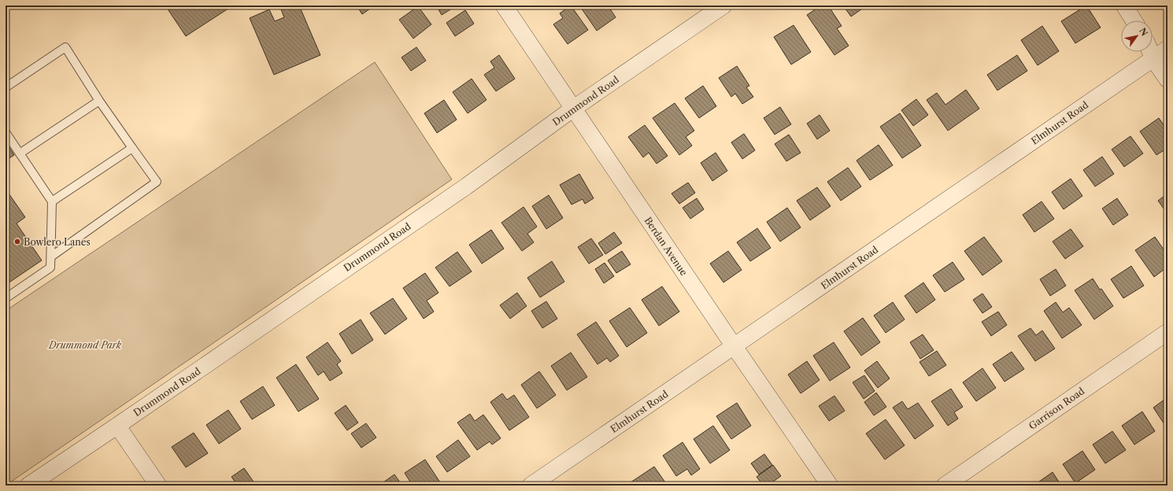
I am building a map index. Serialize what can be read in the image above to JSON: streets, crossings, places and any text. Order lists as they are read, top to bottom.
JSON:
{
  "streets": {
    "street": [
      "Drummond Road",
      "Elmhurst Road",
      "Berdan Avenue",
      "Garrison Road"
    ]
  },
  "crossings": [
    ["Drummond Road", "Berdan Avenue"],
    ["Elmhurst Road", "Berdan Avenue"]
  ],
  "parks": ["Drummond Park"],
  "places": ["Bowlero Lanes"],
  "north": "top right"
}
